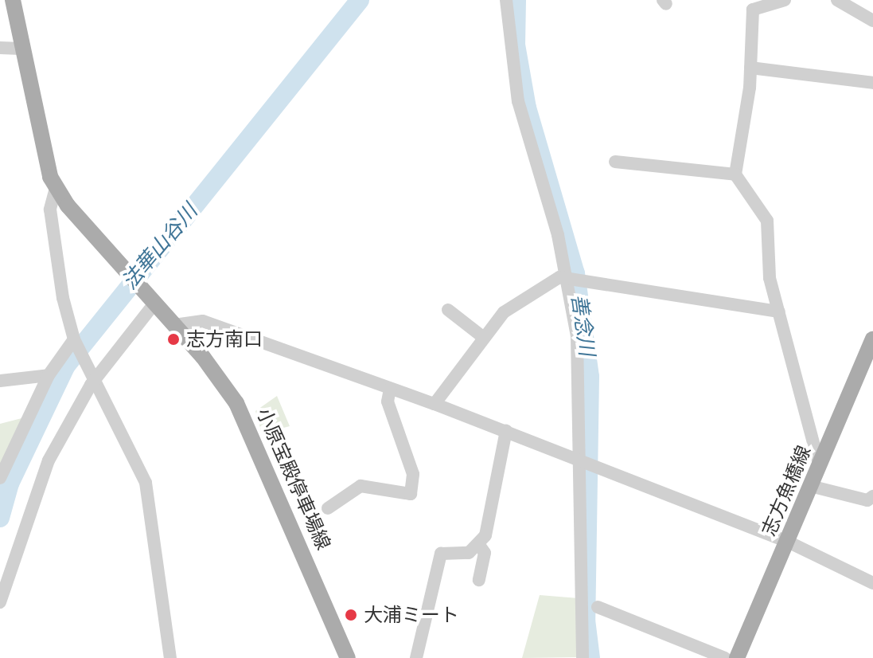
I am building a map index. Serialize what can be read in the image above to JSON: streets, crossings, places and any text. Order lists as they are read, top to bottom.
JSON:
{
  "streets": {
    "main road": ["小原宝殿停車場線", "志方魚橋線"]
  },
  "water": ["法華山谷川", "善念川"],
  "places": ["志方南口", "大浦ミート"]
}
